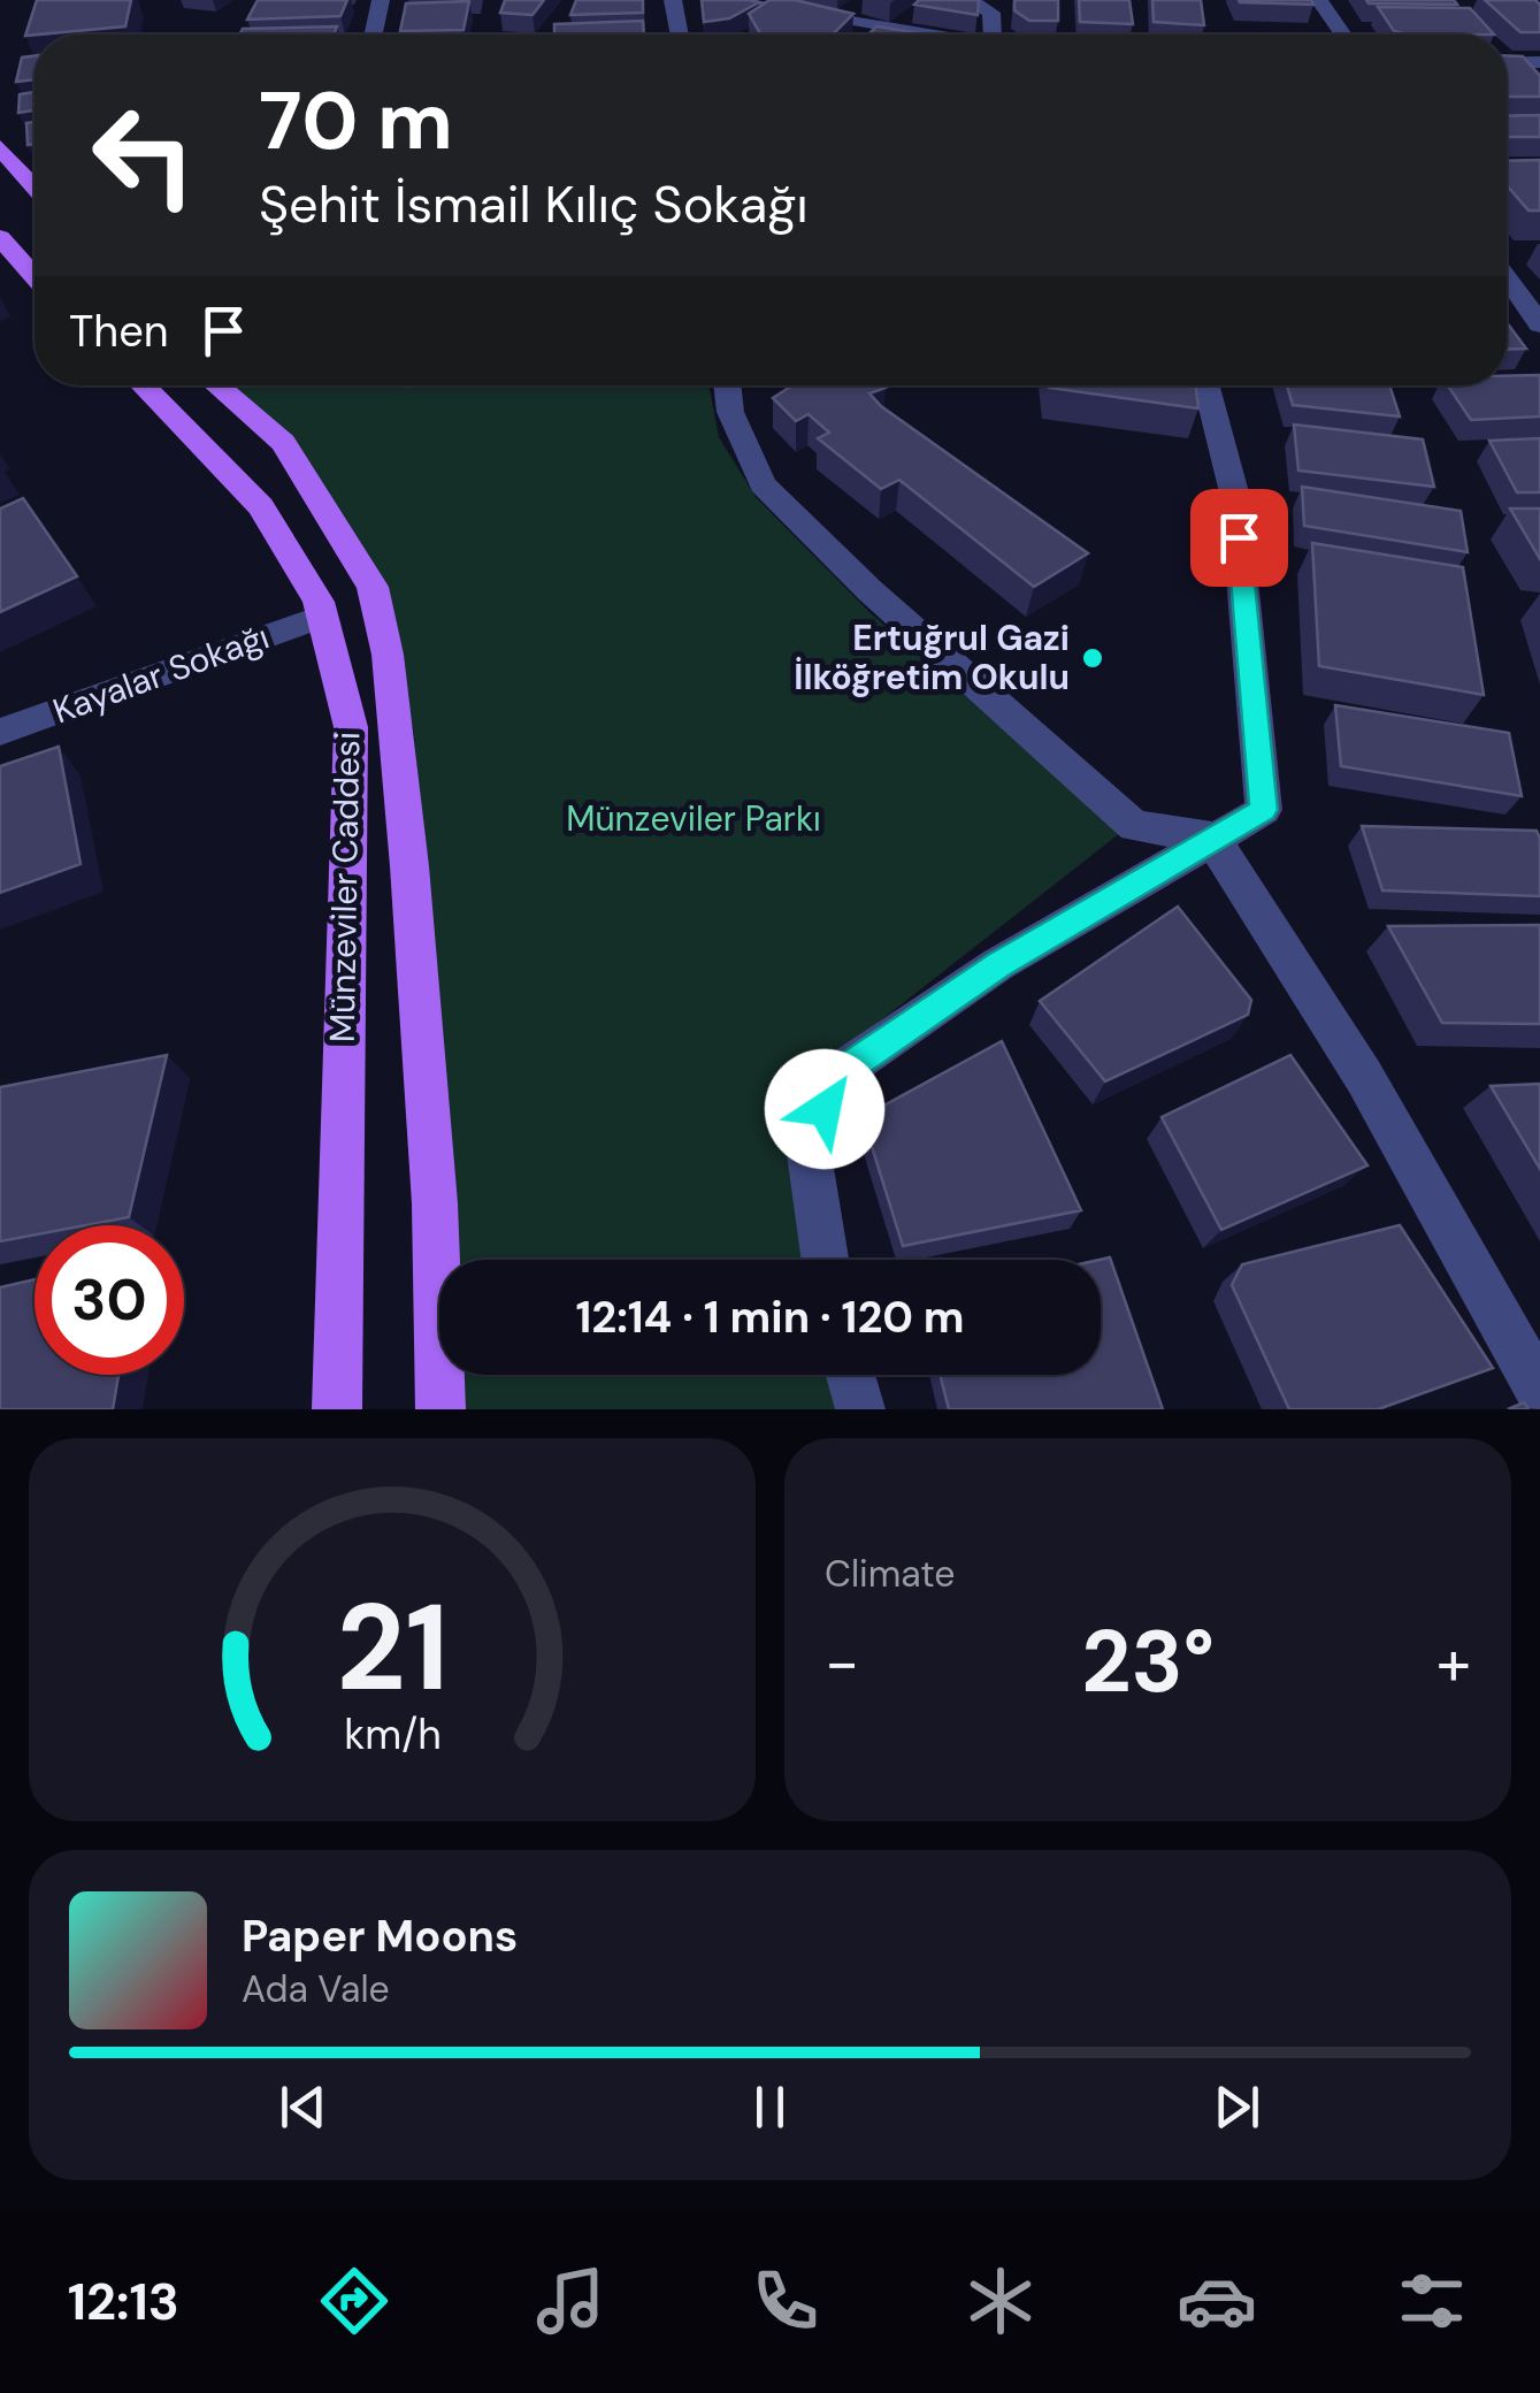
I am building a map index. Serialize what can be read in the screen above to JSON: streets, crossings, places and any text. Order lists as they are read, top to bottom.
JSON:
{
  "streets": {
    "main road": ["Münzeviler Caddesi"],
    "street": ["Kayalar Sokağı"]
  },
  "crossings": [
    ["Kayalar Sokağı", "Münzeviler Caddesi"]
  ],
  "parks": ["Münzeviler Parkı"],
  "places": ["Ertuğrul Gazi İlköğretim Okulu"],
  "page": {
    "turn": ["70 m", "Şehit İsmail Kılıç Sokağı"],
    "then": "Then",
    "limit": "30",
    "trip": "12:14 · 1 min · 120 m",
    "tile": "Climate",
    "heat": ["−", "23°", "+"],
    "song": ["Paper Moons", "Ada Vale"],
    "tabs": "12:13",
    "gauge": ["21", "km/h"]
  }
}
